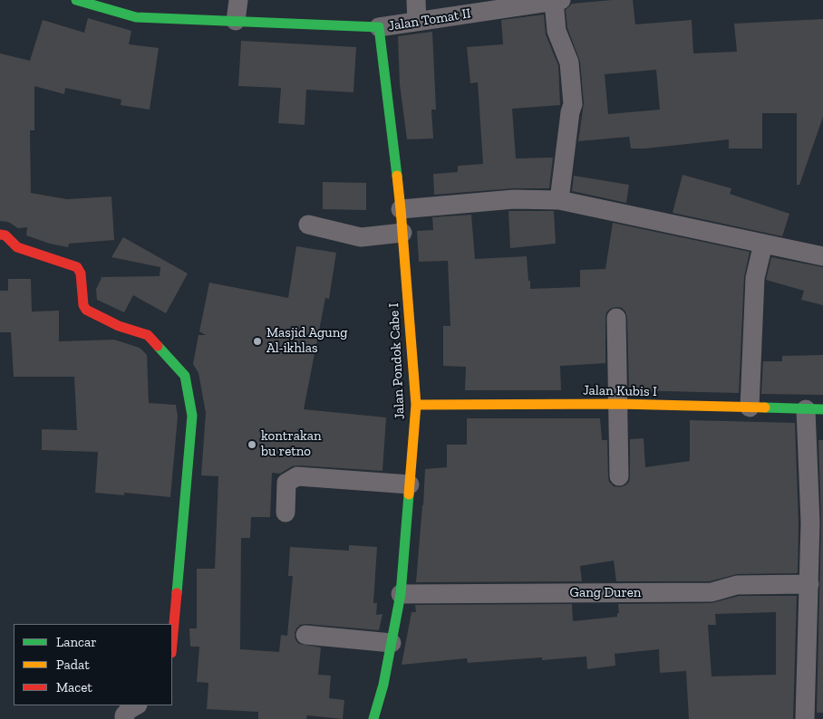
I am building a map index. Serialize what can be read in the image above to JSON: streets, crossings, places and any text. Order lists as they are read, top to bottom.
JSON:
{
  "streets": {
    "street": [
      "Jalan Tomat II",
      "Jalan Pondok Cabe I",
      "Jalan Kubis I",
      "Gang Duren"
    ]
  },
  "crossings": [
    ["Jalan Tomat II", "Jalan Pondok Cabe I"],
    ["Jalan Pondok Cabe I", "Jalan Kubis I"],
    ["Jalan Pondok Cabe I", "Gang Duren"]
  ],
  "places": ["Masjid Agung Al-ikhlas", "kontrakan bu retno"],
  "legend": ["Lancar", "Padat", "Macet"]
}
